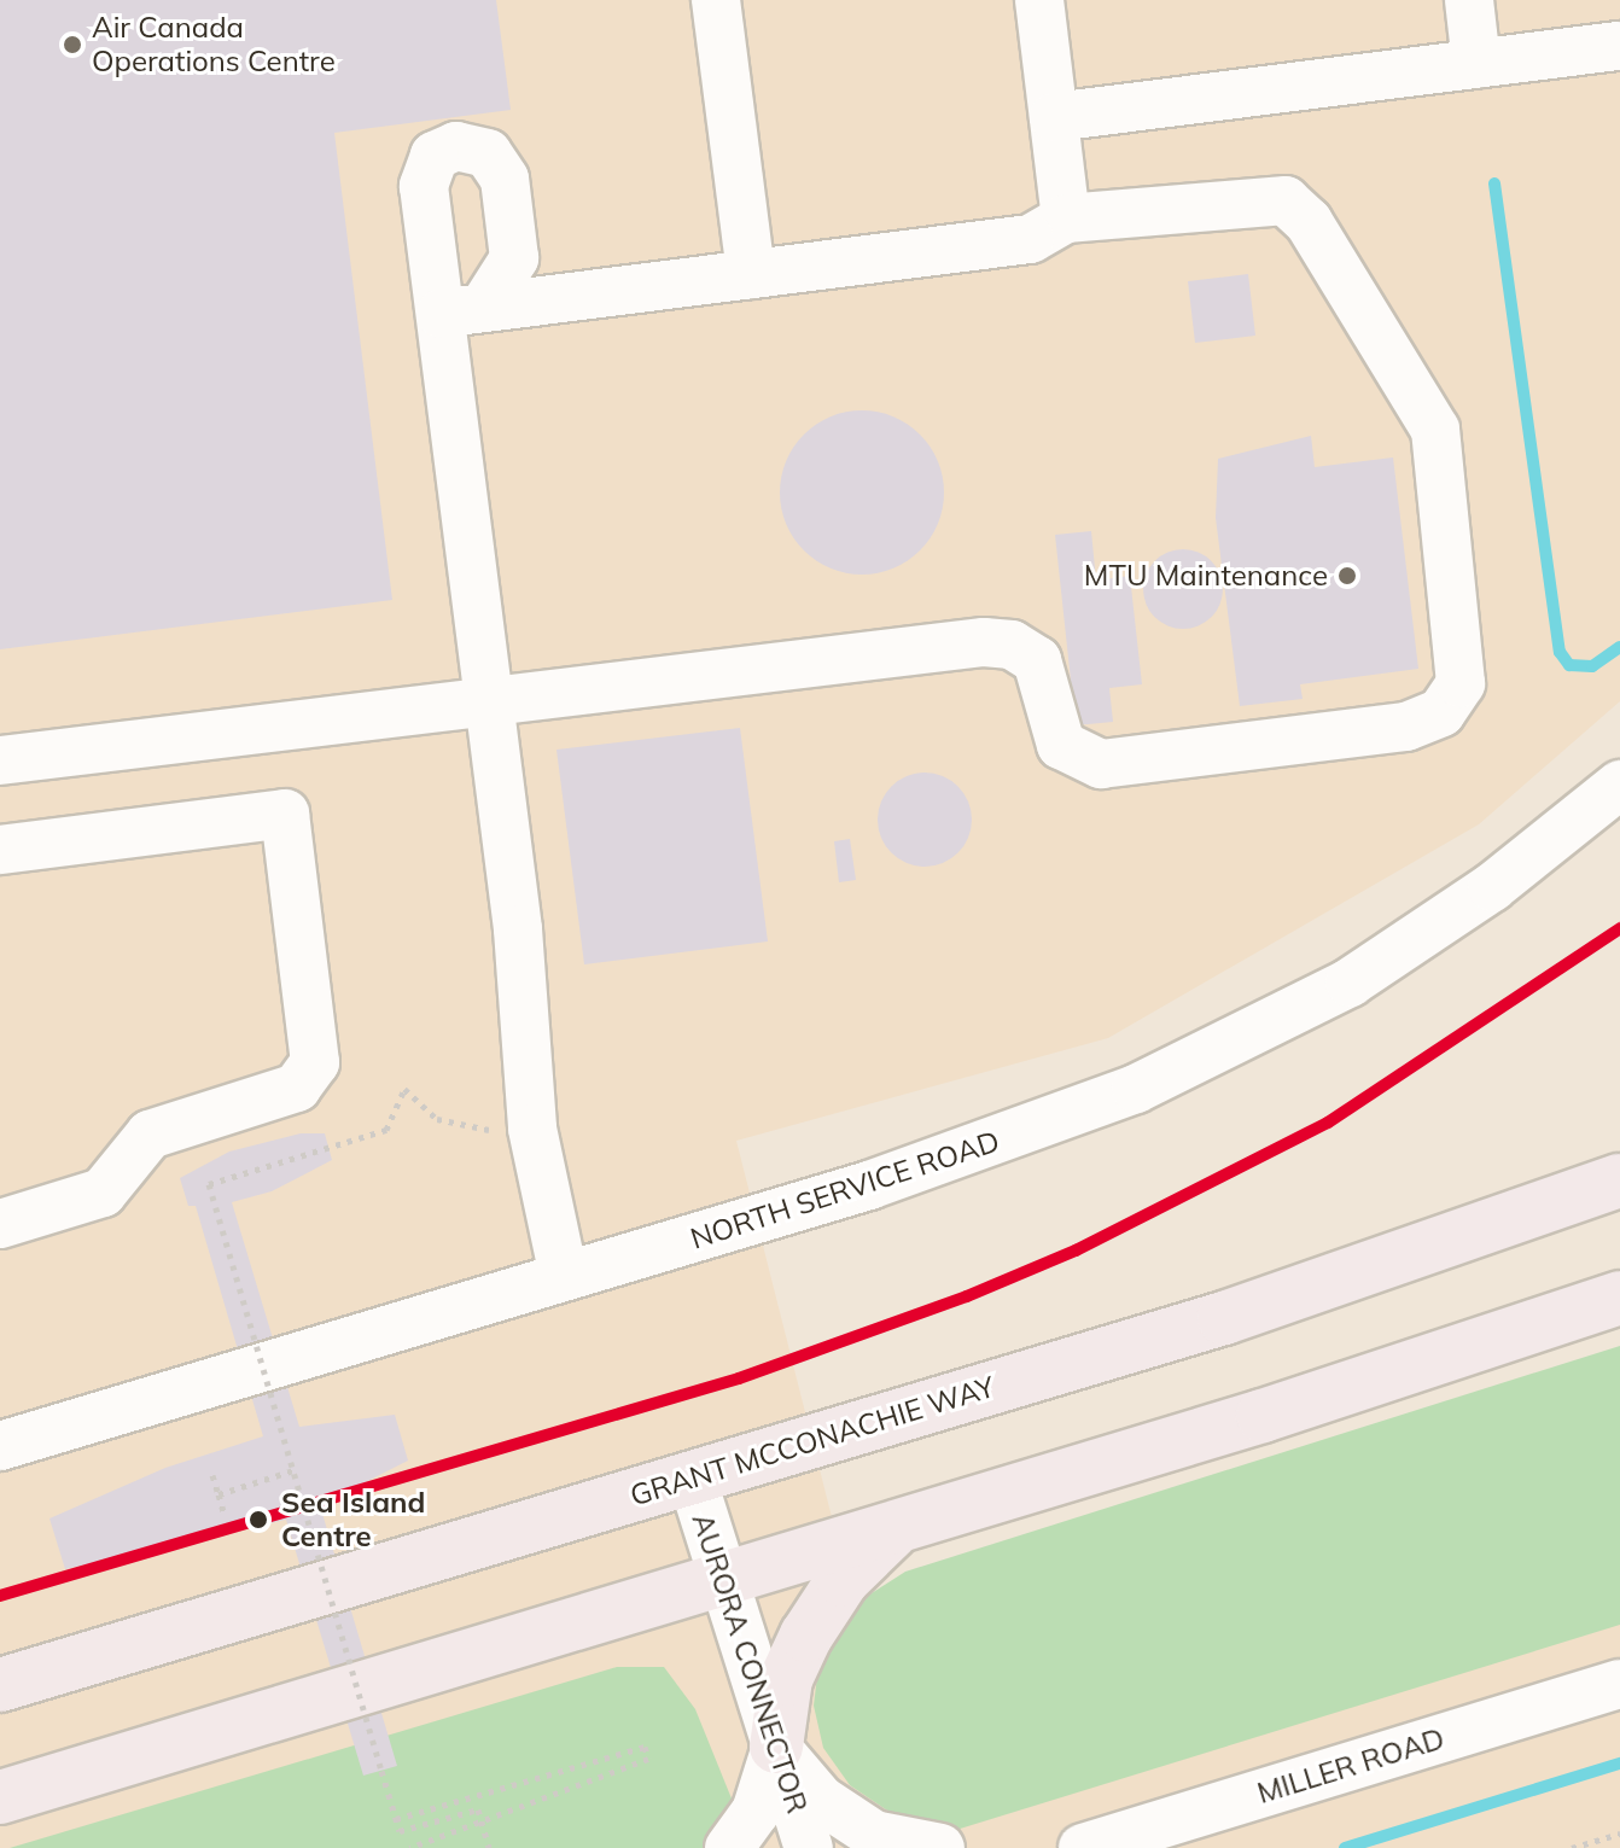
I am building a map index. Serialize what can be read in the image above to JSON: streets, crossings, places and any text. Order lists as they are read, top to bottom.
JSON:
{
  "streets": {
    "main road": ["GRANT MCCONACHIE WAY"],
    "street": ["NORTH SERVICE ROAD", "AURORA CONNECTOR", "MILLER ROAD"]
  },
  "crossings": [
    ["GRANT MCCONACHIE WAY", "AURORA CONNECTOR"]
  ],
  "places": ["Air Canada Operations Centre", "MTU Maintenance", "Sea Island Centre"]
}
